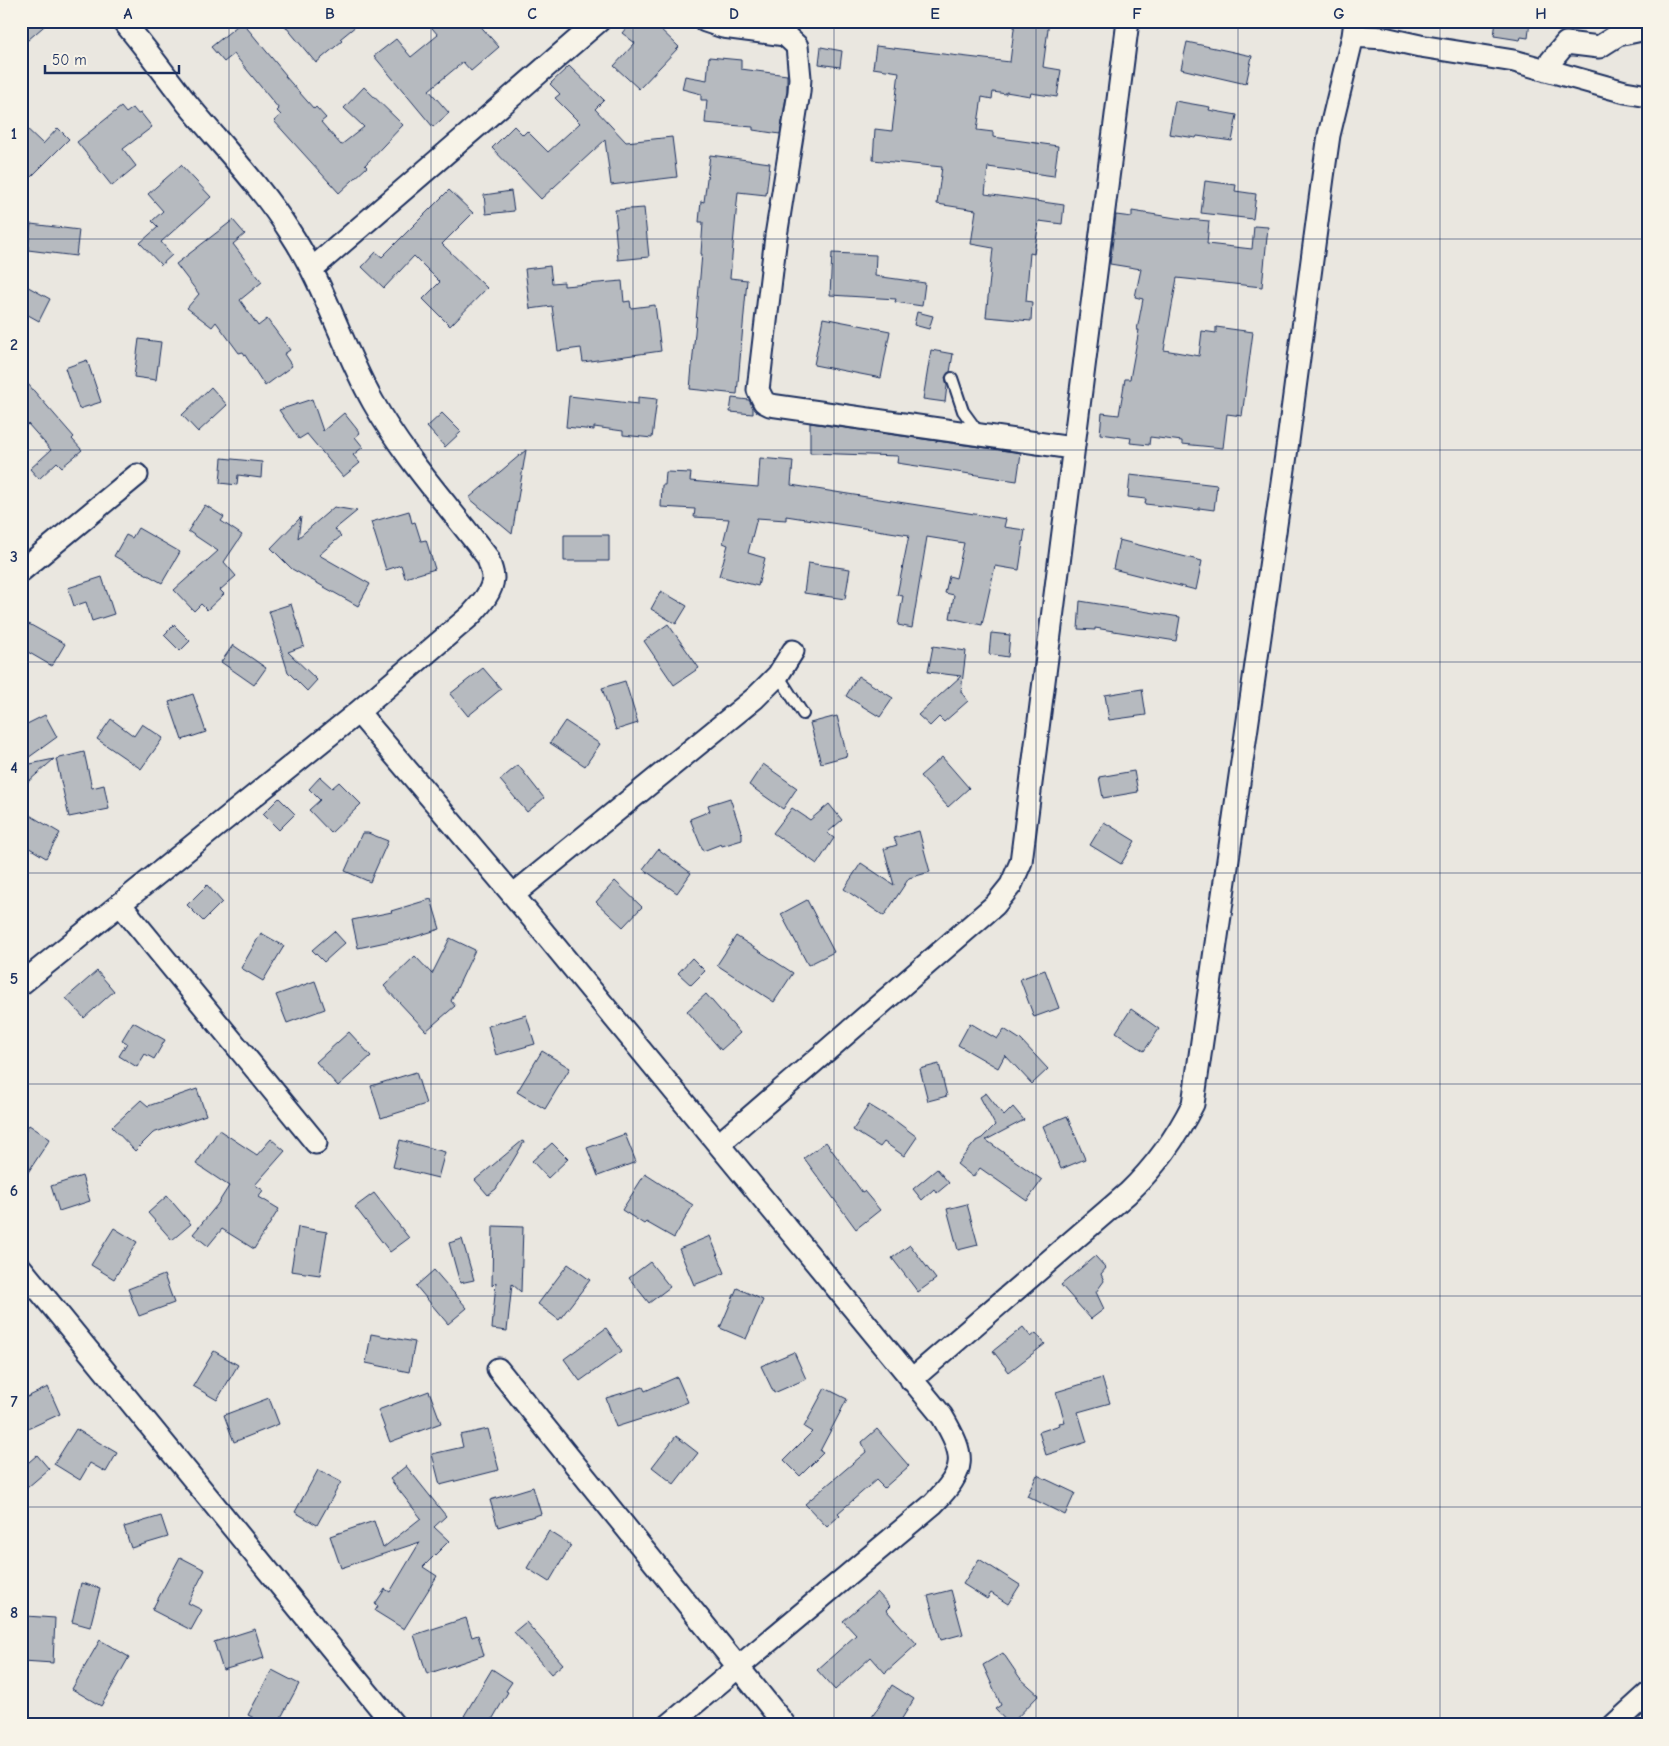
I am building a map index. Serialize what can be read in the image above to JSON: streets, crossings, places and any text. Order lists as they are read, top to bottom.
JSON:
{
  "scale_bar": "50 m",
  "grid": {
    "columns": [
      "A",
      "B",
      "C",
      "D",
      "E",
      "F",
      "G",
      "H"
    ],
    "rows": [
      "1",
      "2",
      "3",
      "4",
      "5",
      "6",
      "7",
      "8"
    ]
  }
}
